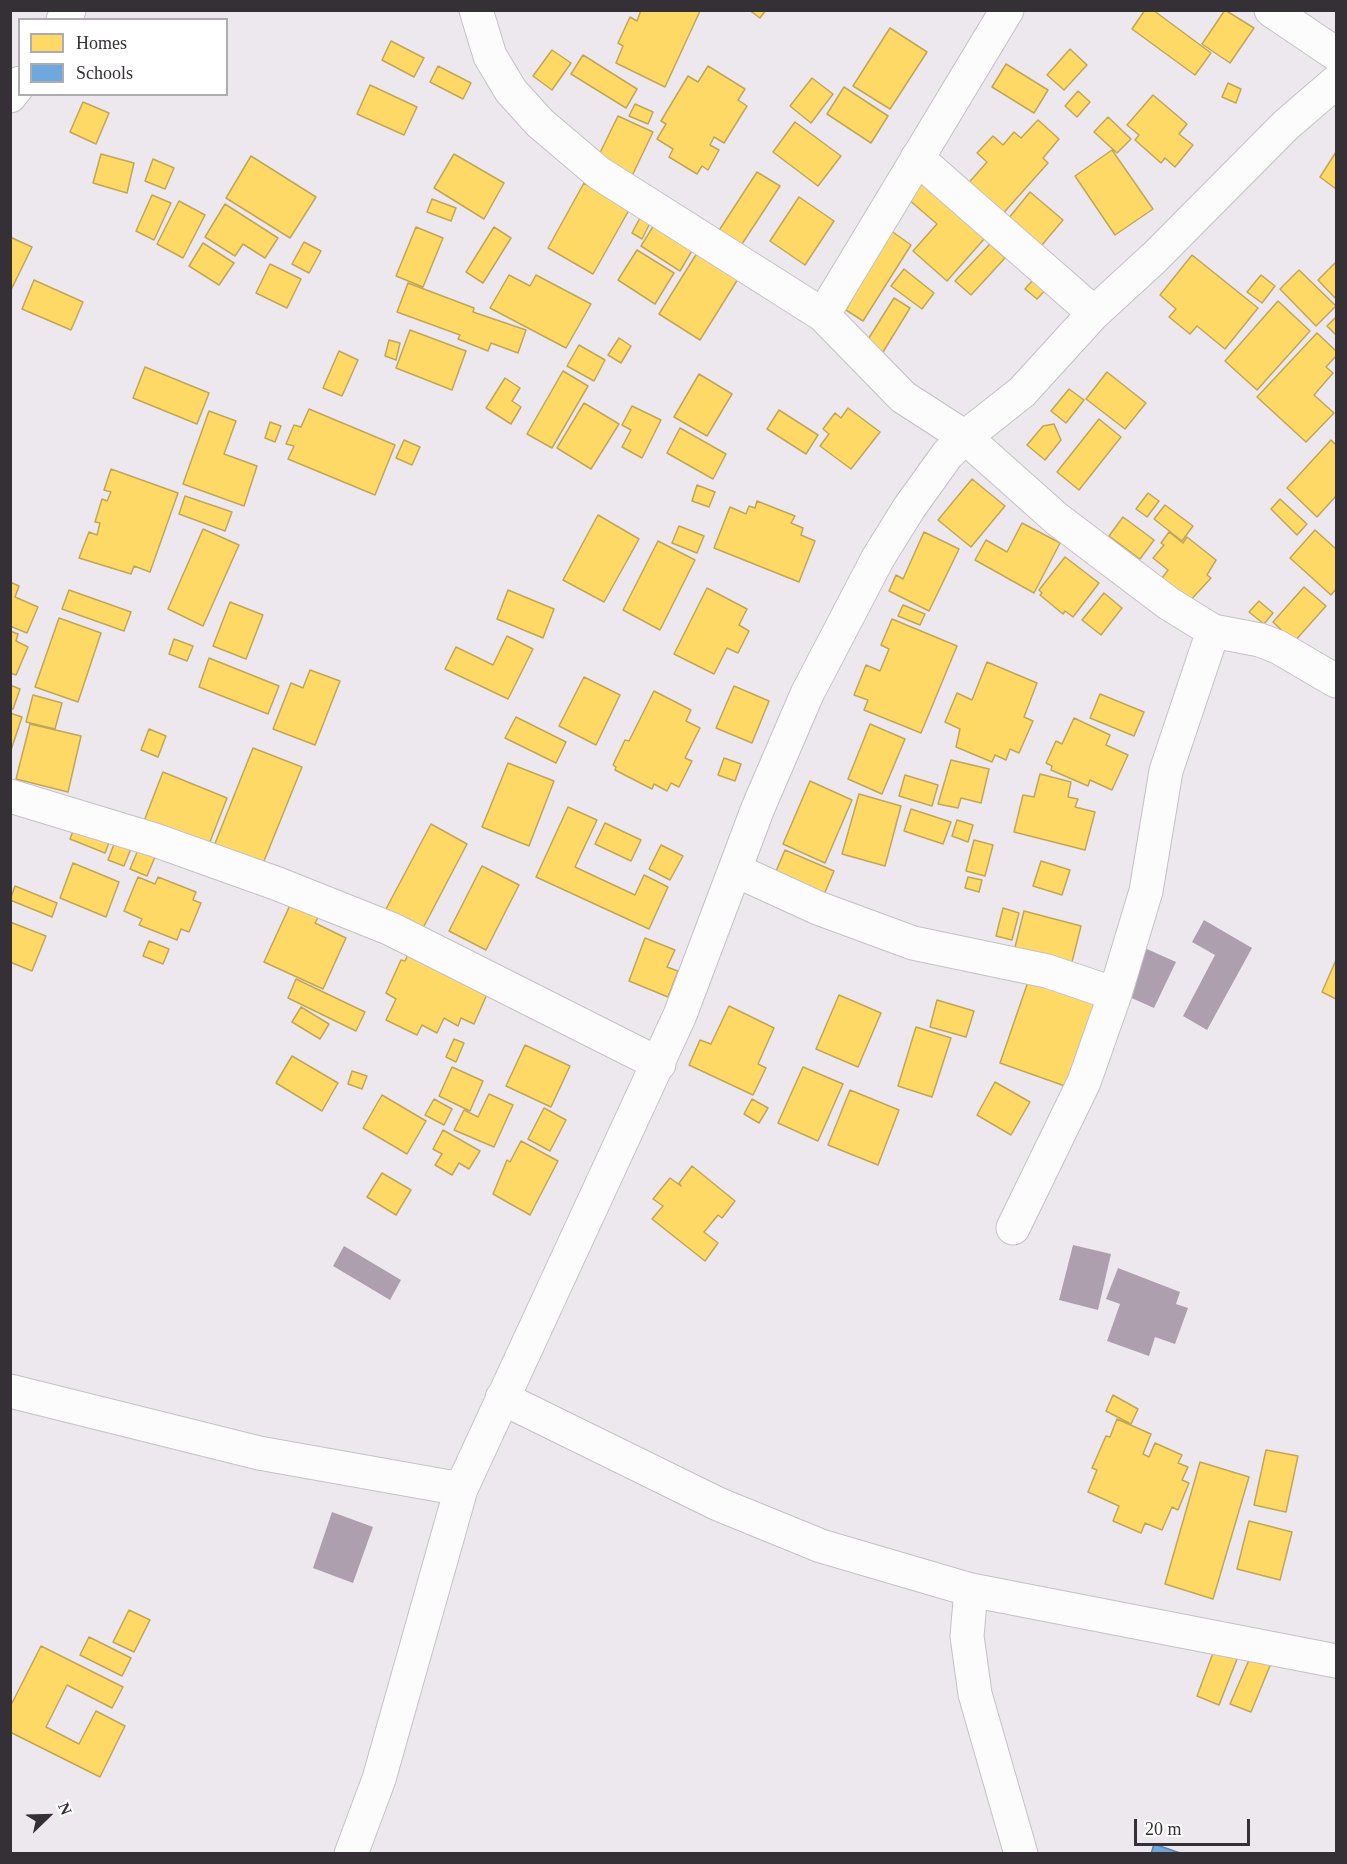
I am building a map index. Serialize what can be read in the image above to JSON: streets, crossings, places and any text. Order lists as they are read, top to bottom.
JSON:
{
  "legend": ["Homes", "Schools"],
  "scale_bar": "20 m",
  "north": "top right"
}
